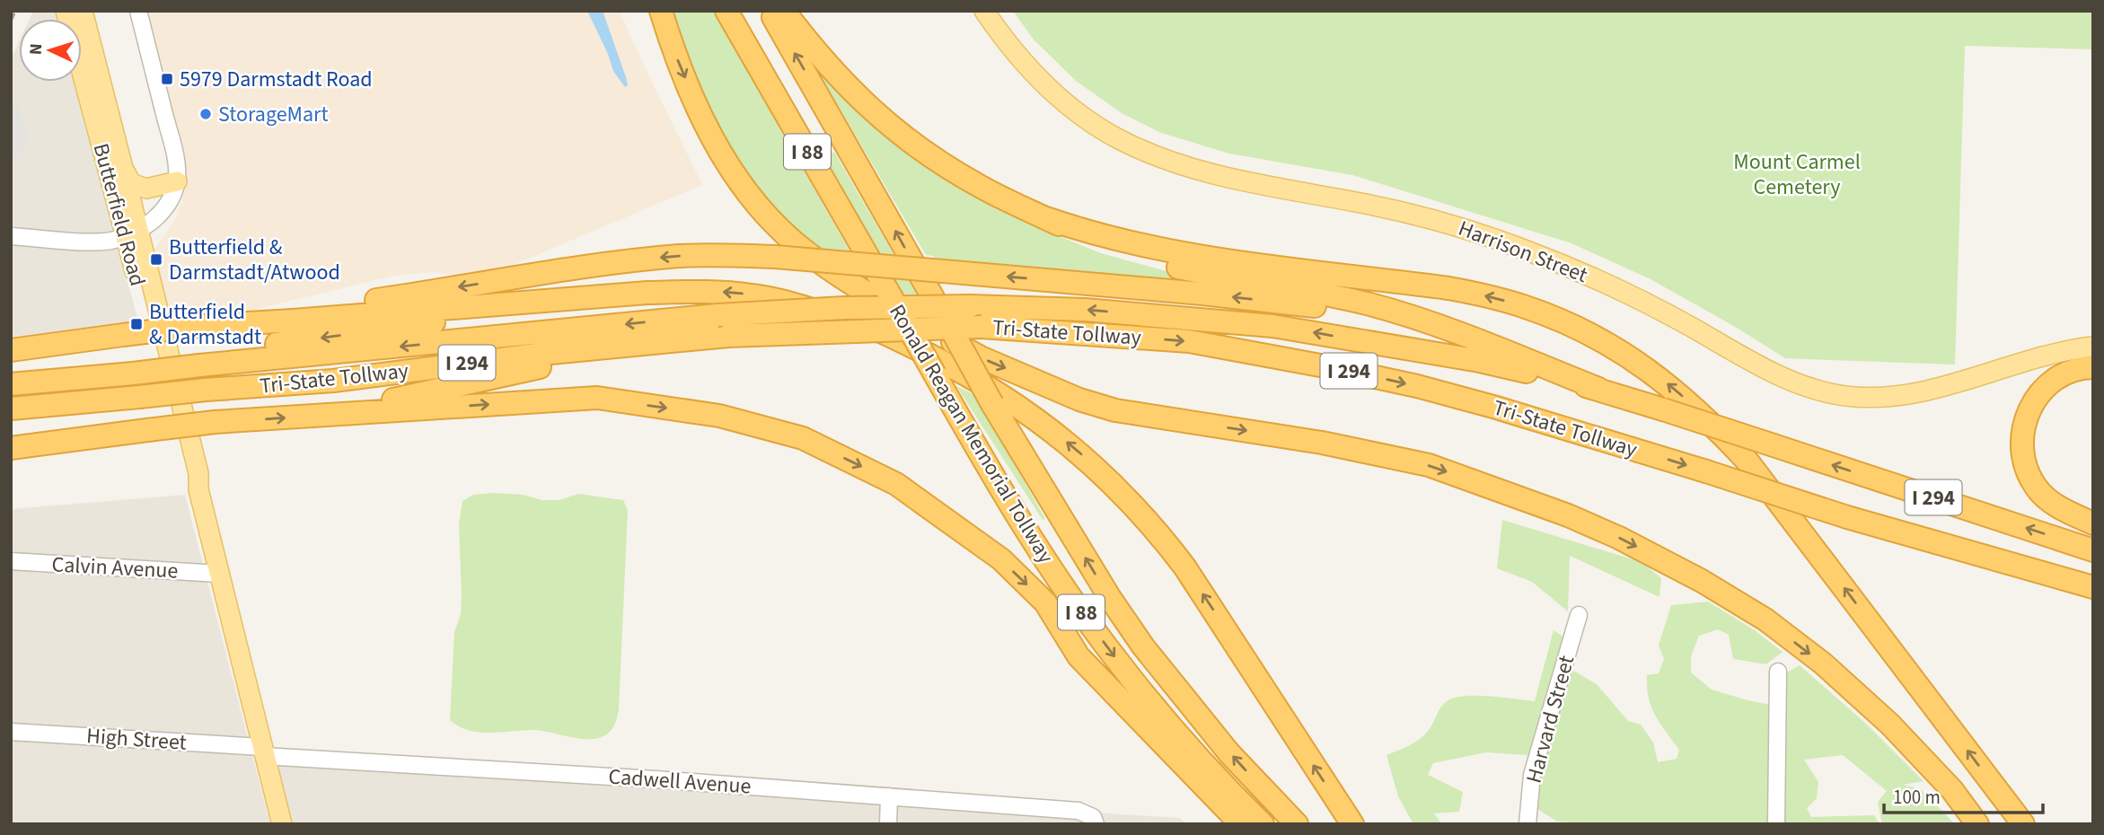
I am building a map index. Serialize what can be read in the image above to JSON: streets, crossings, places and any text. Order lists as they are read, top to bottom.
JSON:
{
  "streets": {
    "highway": [
      "I 88",
      "Tri-State Tollway",
      "I 294",
      "Ronald Reagan Memorial Tollway"
    ],
    "main road": ["Butterfield Road", "Harrison Street"],
    "street": [
      "Calvin Avenue",
      "Harvard Street",
      "High Street",
      "Cadwell Avenue"
    ]
  },
  "crossings": [
    ["Butterfield Road", "Calvin Avenue"],
    ["Butterfield Road", "High Street"],
    ["Butterfield Road", "Cadwell Avenue"],
    ["High Street", "Cadwell Avenue"]
  ],
  "parks": ["Mount Carmel Cemetery"],
  "places": {
    "transit": ["5979 Darmstadt Road", "Butterfield & Darmstadt/Atwood", "Butterfield & Darmstadt"],
    "other": ["StorageMart"]
  },
  "scale_bar": "100 m",
  "north": "left"
}
